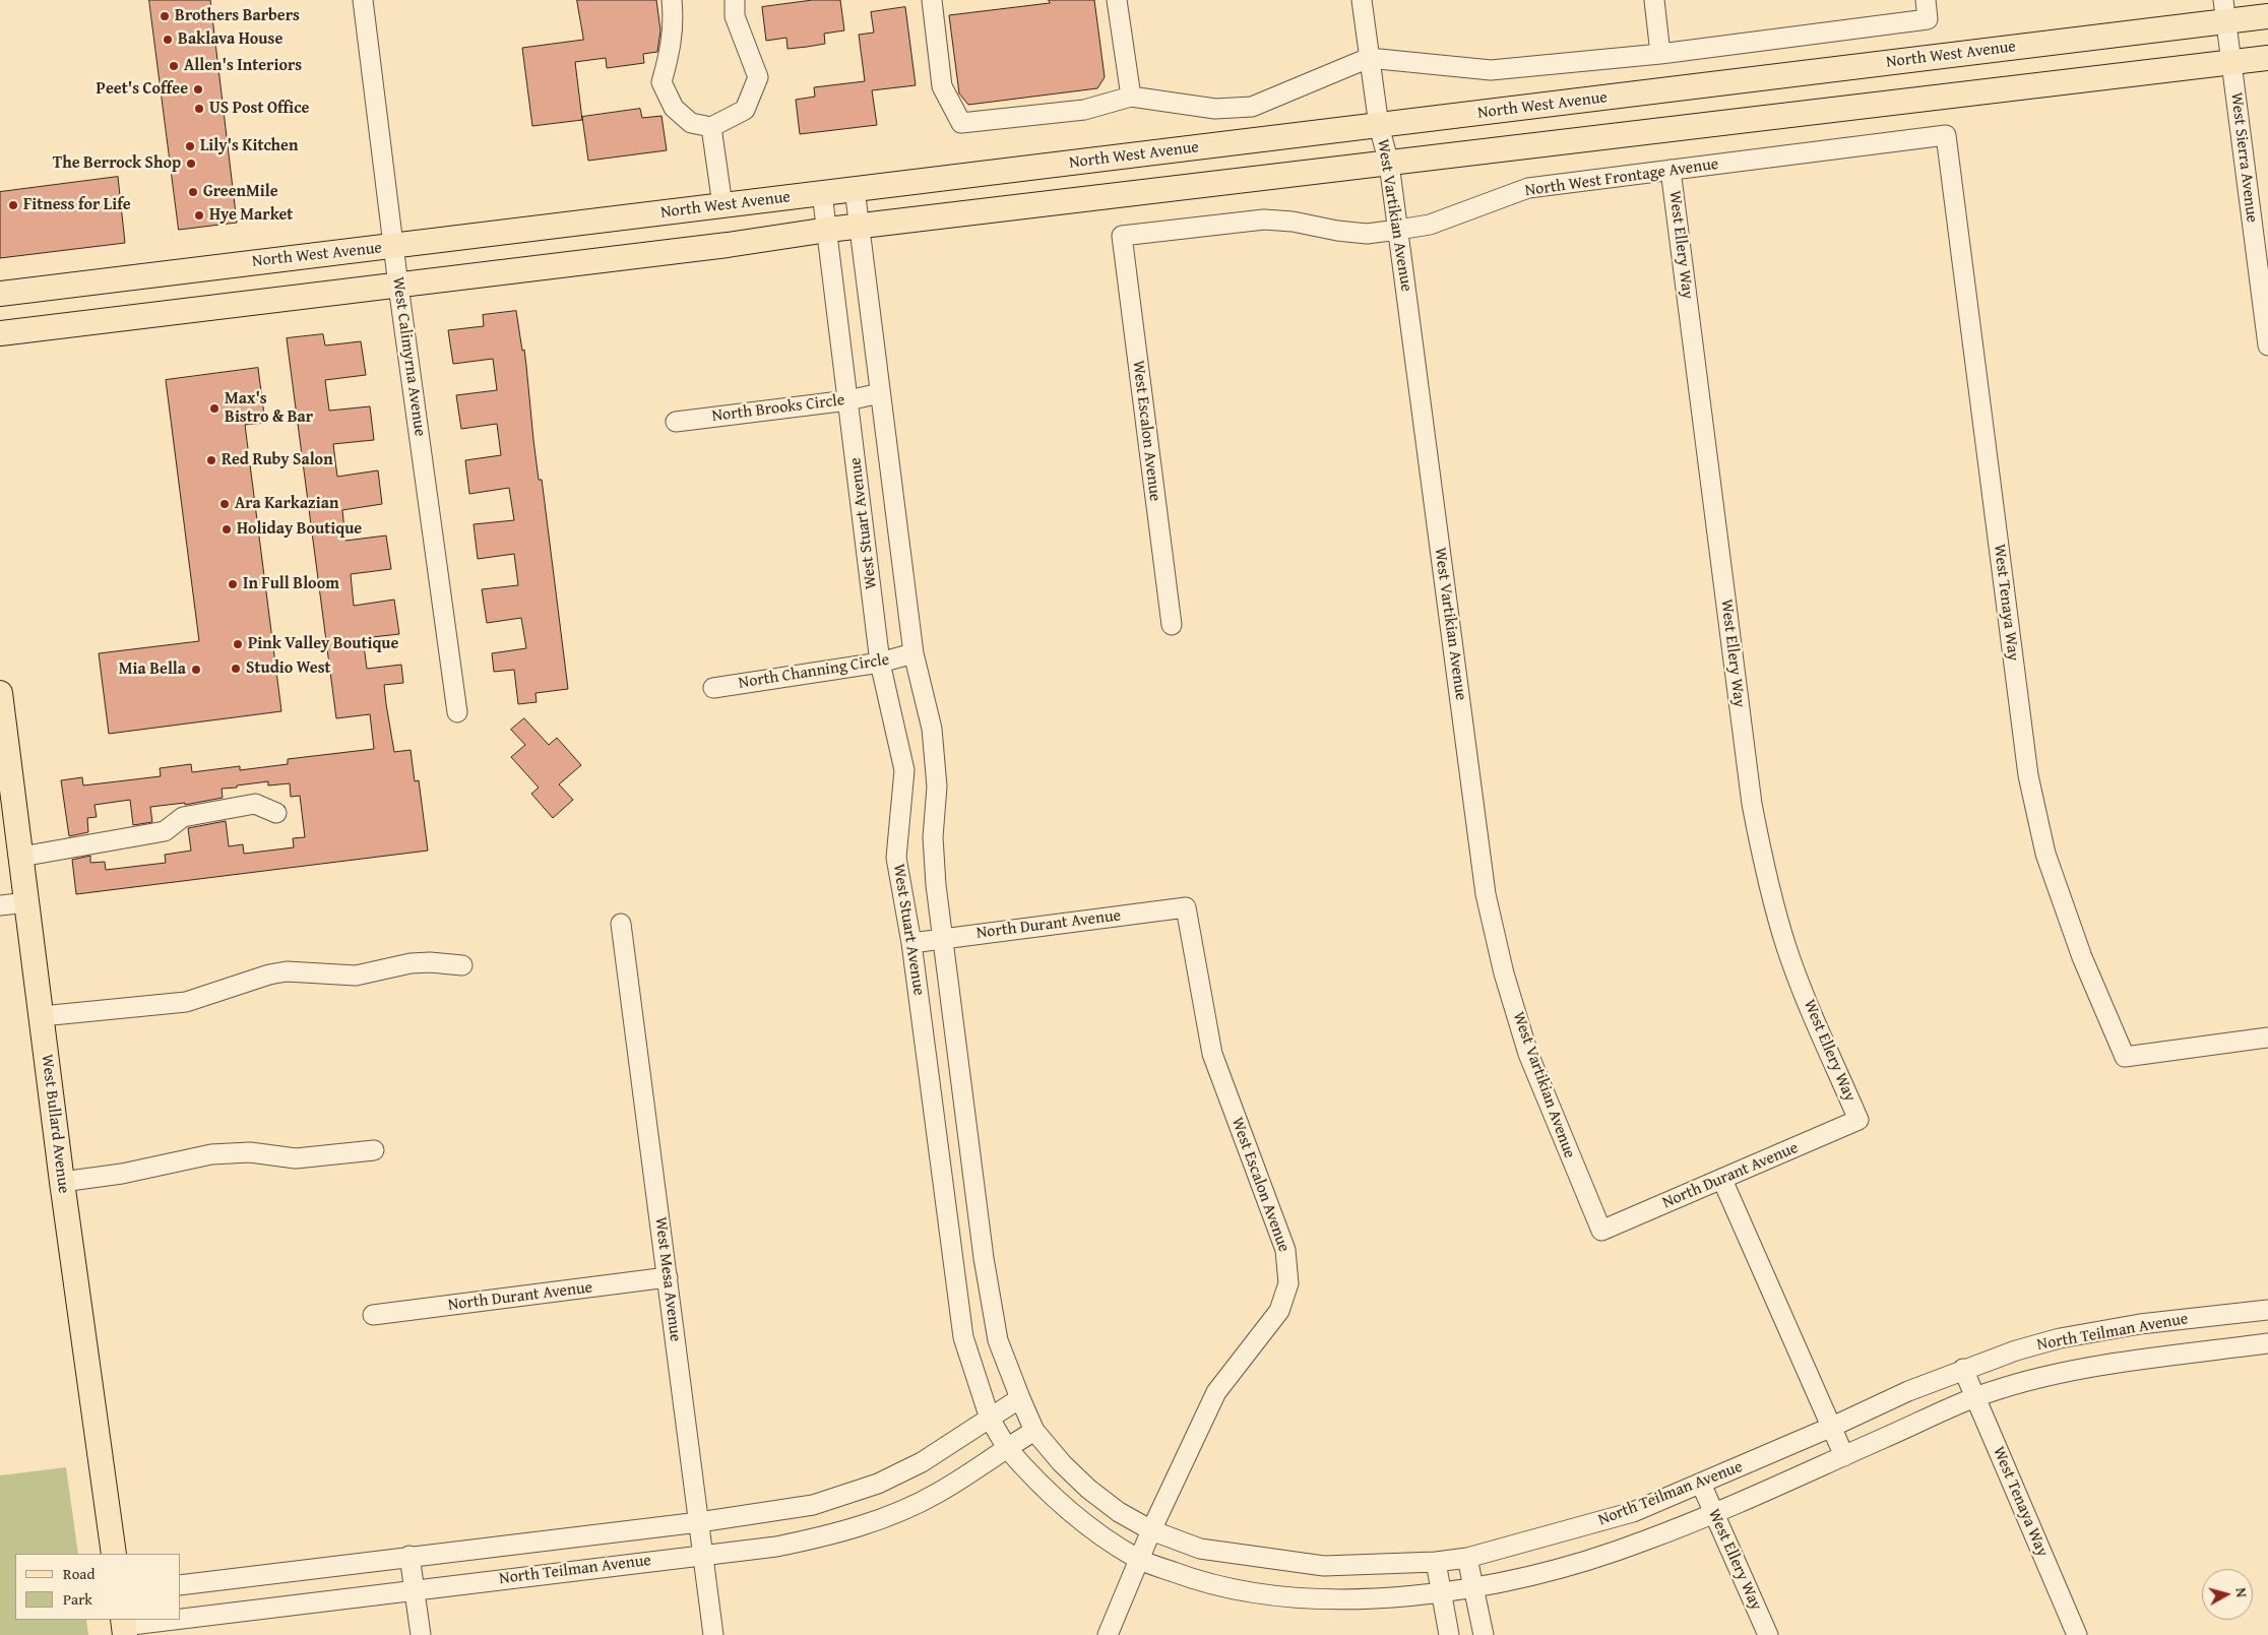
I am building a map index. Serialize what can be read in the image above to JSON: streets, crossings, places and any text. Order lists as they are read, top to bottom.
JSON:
{
  "streets": {
    "main road": ["North West Avenue", "West Bullard Avenue"],
    "street": [
      "West Sierra Avenue",
      "North West Frontage Avenue",
      "West Vartikian Avenue",
      "West Ellery Way",
      "West Calimyrna Avenue",
      "North Brooks Circle",
      "West Escalon Avenue",
      "West Stuart Avenue",
      "West Tenaya Way",
      "North Channing Circle",
      "North Durant Avenue",
      "West Mesa Avenue",
      "North Teilman Avenue"
    ]
  },
  "crossings": [
    ["North West Avenue", "West Sierra Avenue"],
    ["North West Avenue", "West Vartikian Avenue"],
    ["North West Avenue", "West Calimyrna Avenue"],
    ["North West Avenue", "West Stuart Avenue"],
    ["North West Frontage Avenue", "West Vartikian Avenue"],
    ["North West Frontage Avenue", "West Ellery Way"],
    ["North West Frontage Avenue", "West Escalon Avenue"],
    ["North West Frontage Avenue", "West Tenaya Way"],
    ["West Vartikian Avenue", "North Durant Avenue"],
    ["West Ellery Way", "North Durant Avenue"],
    ["West Ellery Way", "North Teilman Avenue"],
    ["North Brooks Circle", "West Stuart Avenue"],
    ["West Escalon Avenue", "North Durant Avenue"],
    ["West Escalon Avenue", "North Teilman Avenue"],
    ["West Stuart Avenue", "North Channing Circle"],
    ["West Stuart Avenue", "North Durant Avenue"],
    ["West Stuart Avenue", "North Teilman Avenue"],
    ["West Tenaya Way", "North Teilman Avenue"],
    ["North Durant Avenue", "West Mesa Avenue"],
    ["West Mesa Avenue", "North Teilman Avenue"]
  ],
  "places": [
    "Brothers Barbers",
    "Baklava House",
    "Allen's Interiors",
    "Peet's Coffee",
    "US Post Office",
    "Lily's Kitchen",
    "The Berrock Shop",
    "GreenMile",
    "Fitness for Life",
    "Hye Market",
    "Max's Bistro & Bar",
    "Red Ruby Salon",
    "Ara Karkazian",
    "Holiday Boutique",
    "In Full Bloom",
    "Pink Valley Boutique",
    "Studio West",
    "Mia Bella"
  ],
  "legend": ["Road", "Park"],
  "north": "right"
}
